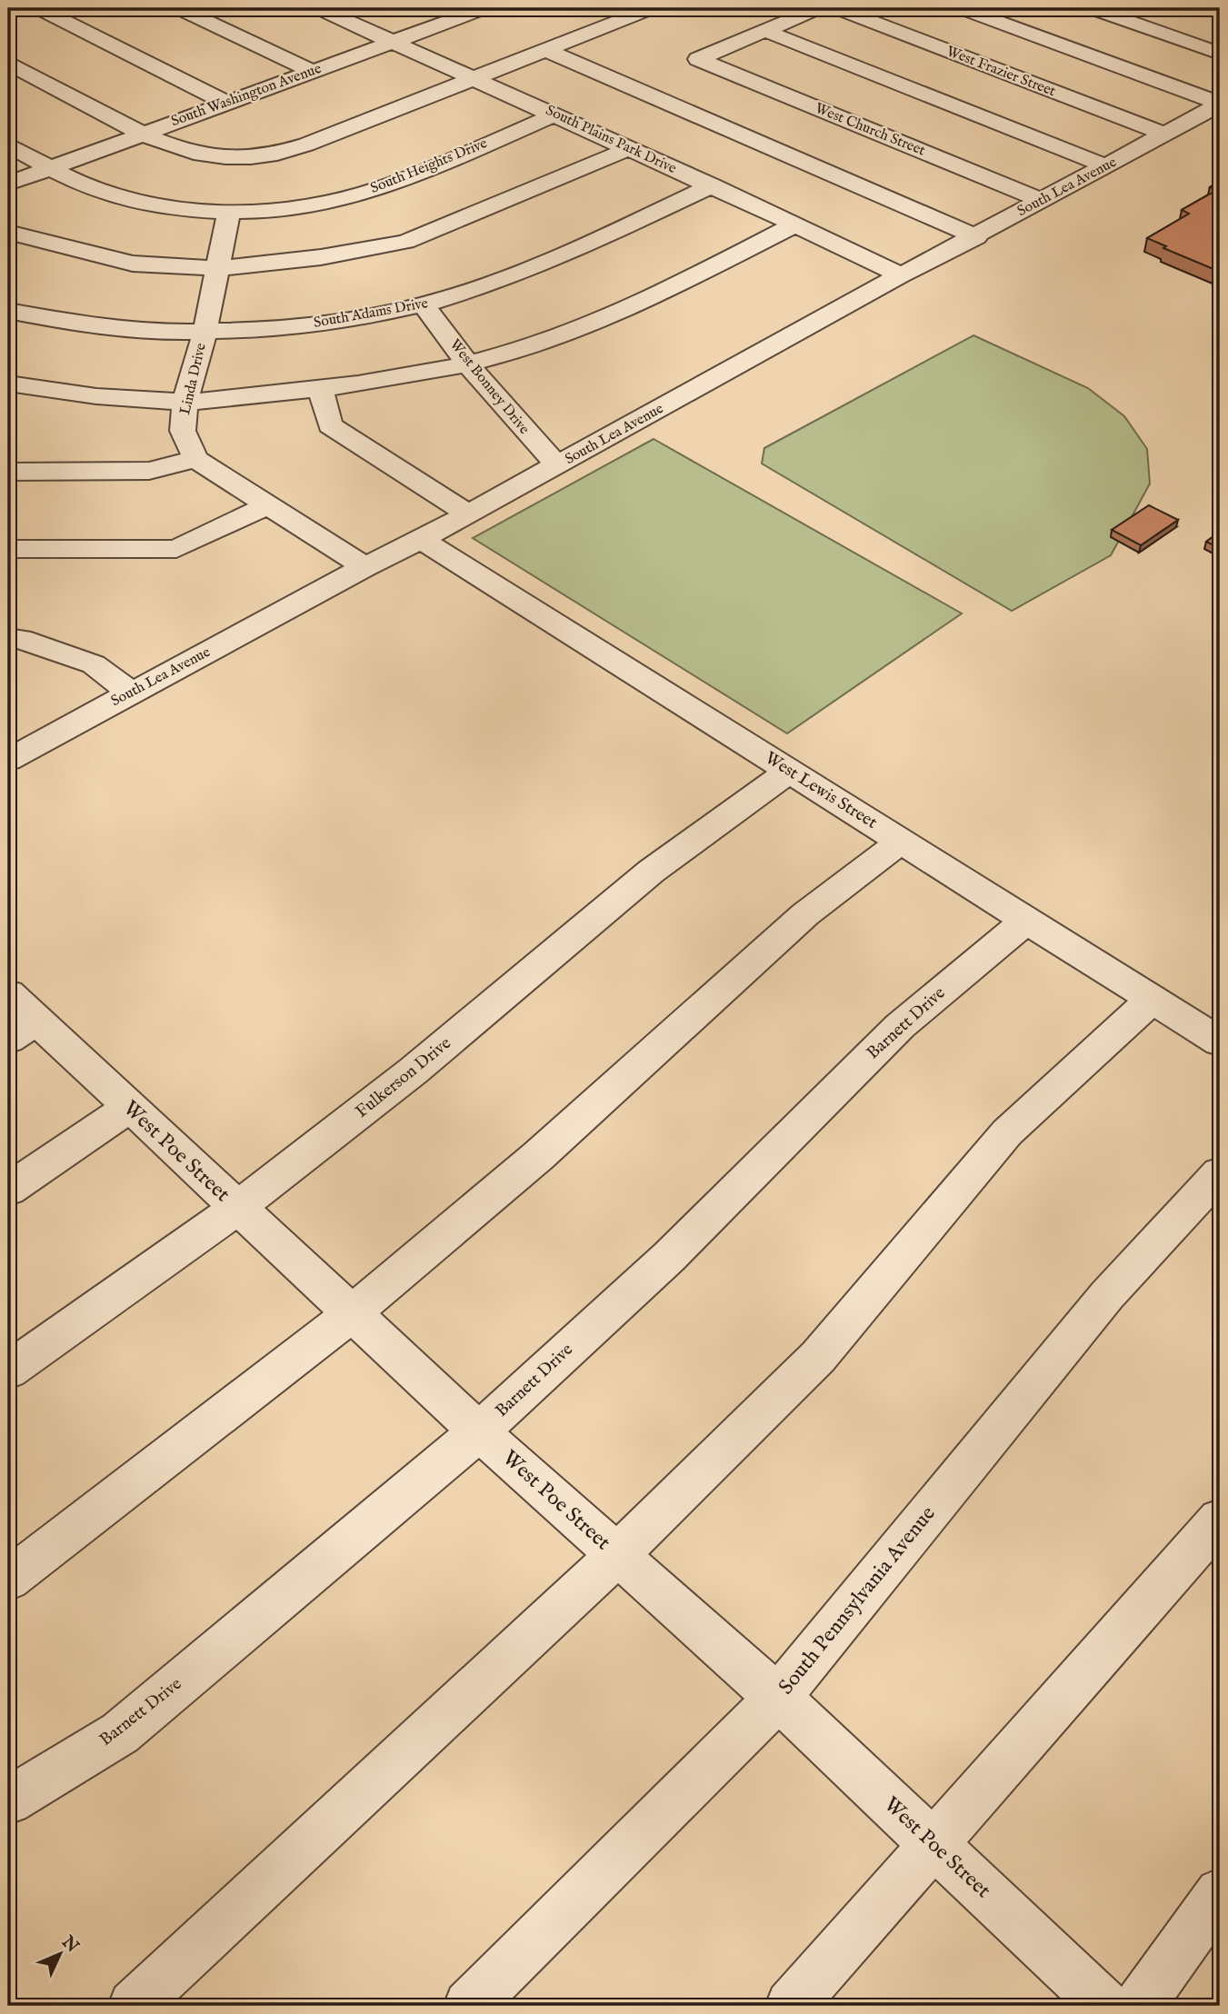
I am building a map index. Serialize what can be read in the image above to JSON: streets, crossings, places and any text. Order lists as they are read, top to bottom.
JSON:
{
  "streets": {
    "street": [
      "West Frazier Street",
      "South Washington Avenue",
      "West Church Street",
      "South Plains Park Drive",
      "South Heights Drive",
      "South Lea Avenue",
      "South Adams Drive",
      "Linda Drive",
      "West Bonney Drive",
      "West Lewis Street",
      "Barnett Drive",
      "Fulkerson Drive",
      "West Poe Street",
      "South Pennsylvania Avenue"
    ]
  },
  "crossings": [
    ["West Frazier Street", "South Lea Avenue"],
    ["South Washington Avenue", "South Plains Park Drive"],
    ["South Washington Avenue", "South Heights Drive"],
    ["West Church Street", "South Lea Avenue"],
    ["South Plains Park Drive", "South Heights Drive"],
    ["South Plains Park Drive", "South Lea Avenue"],
    ["South Plains Park Drive", "South Adams Drive"],
    ["South Heights Drive", "Linda Drive"],
    ["South Lea Avenue", "West Bonney Drive"],
    ["South Lea Avenue", "West Lewis Street"],
    ["South Adams Drive", "Linda Drive"],
    ["South Adams Drive", "West Bonney Drive"],
    ["West Lewis Street", "Barnett Drive"],
    ["West Lewis Street", "Fulkerson Drive"],
    ["Barnett Drive", "West Poe Street"],
    ["Fulkerson Drive", "West Poe Street"],
    ["West Poe Street", "South Pennsylvania Avenue"]
  ],
  "north": "top right"
}
